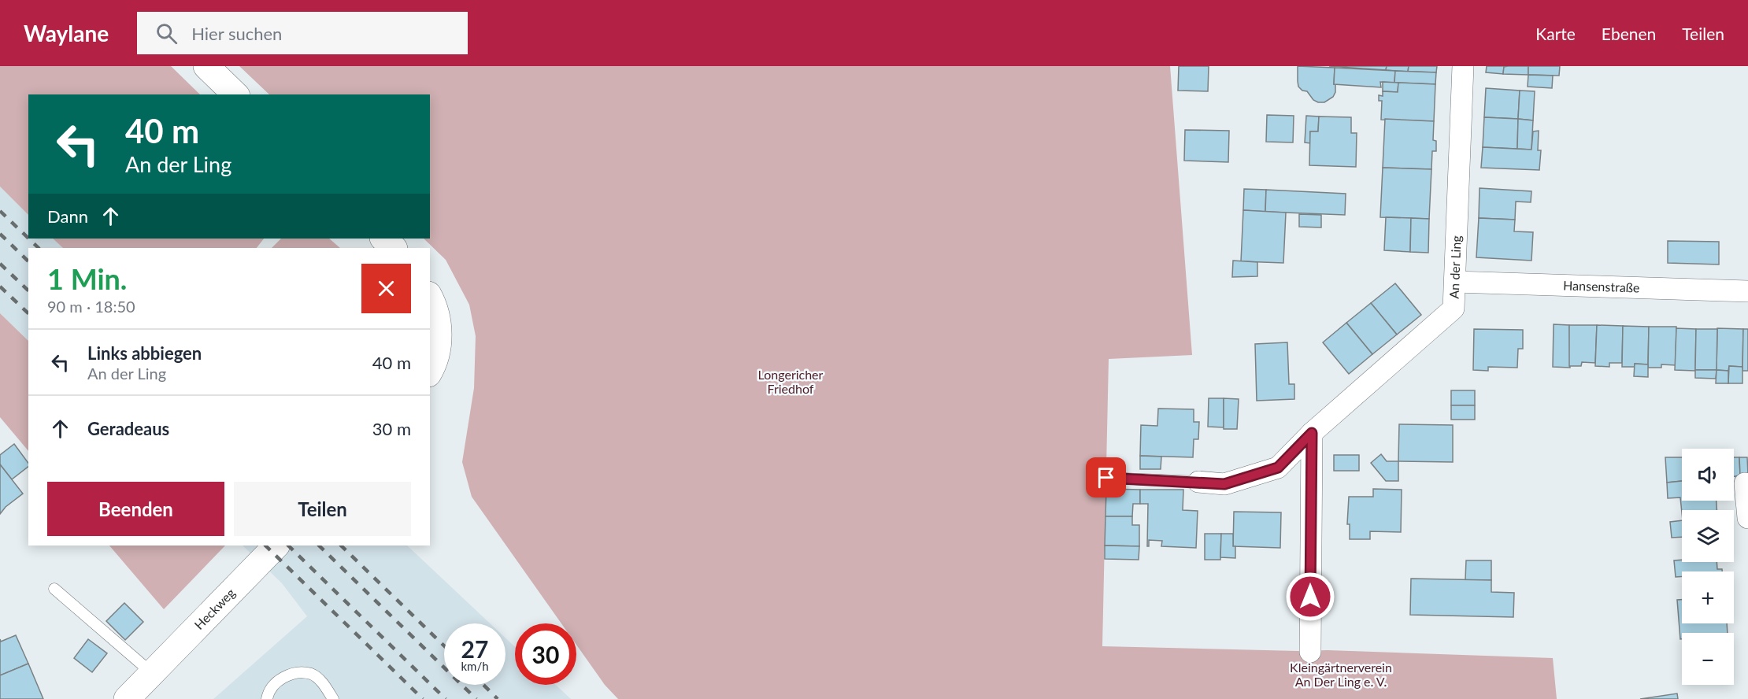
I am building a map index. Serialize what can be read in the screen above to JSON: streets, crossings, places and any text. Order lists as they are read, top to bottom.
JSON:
{
  "streets": {
    "street": ["An der Ling", "Hansenstraße", "Heckweg"]
  },
  "crossings": [
    ["An der Ling", "Hansenstraße"]
  ],
  "parks": ["Longericher Friedhof", "Kleingärtnerverein An Der Ling e. V."],
  "page": {
    "header": "Waylane",
    "search": "Hier suchen",
    "nav": ["Karte", "Ebenen", "Teilen"],
    "turn": ["40 m", "An der Ling"],
    "then": "Dann",
    "heading": ["1 Min.", "90 m · 18:50"],
    "list": [
      {
        "name": "Links abbiegen",
        "note": "An der Ling",
        "value": "40 m"
      },
      {
        "name": "Geradeaus",
        "value": "30 m"
      }
    ],
    "map_buttons": ["+", "−"],
    "buttons": ["Beenden", "Teilen"],
    "speed": "27 km/h",
    "limit": "30"
  }
}
